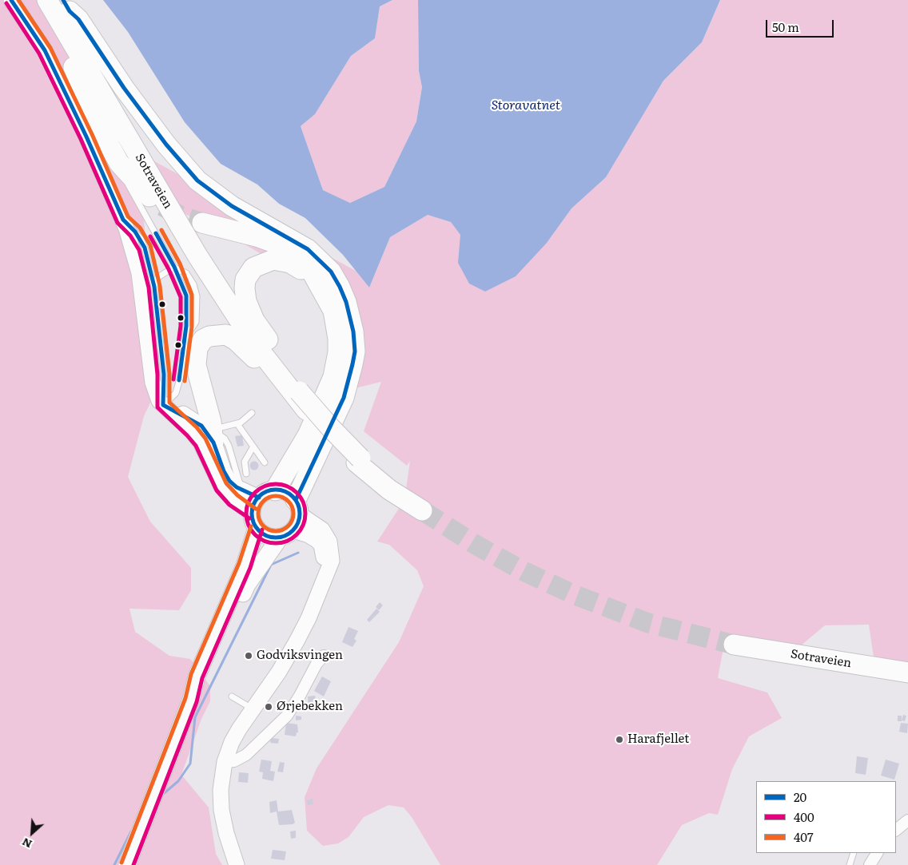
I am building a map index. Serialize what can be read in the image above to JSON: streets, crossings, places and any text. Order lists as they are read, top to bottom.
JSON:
{
  "streets": {
    "highway": ["Sotraveien"]
  },
  "water": ["Storavatnet"],
  "places": ["Godviksvingen", "Ørjebekken", "Harafjellet"],
  "lines": ["transit line 20", "transit line 407", "transit line 400"],
  "legend": ["20", "400", "407"],
  "scale_bar": "50 m",
  "north": "bottom left"
}
